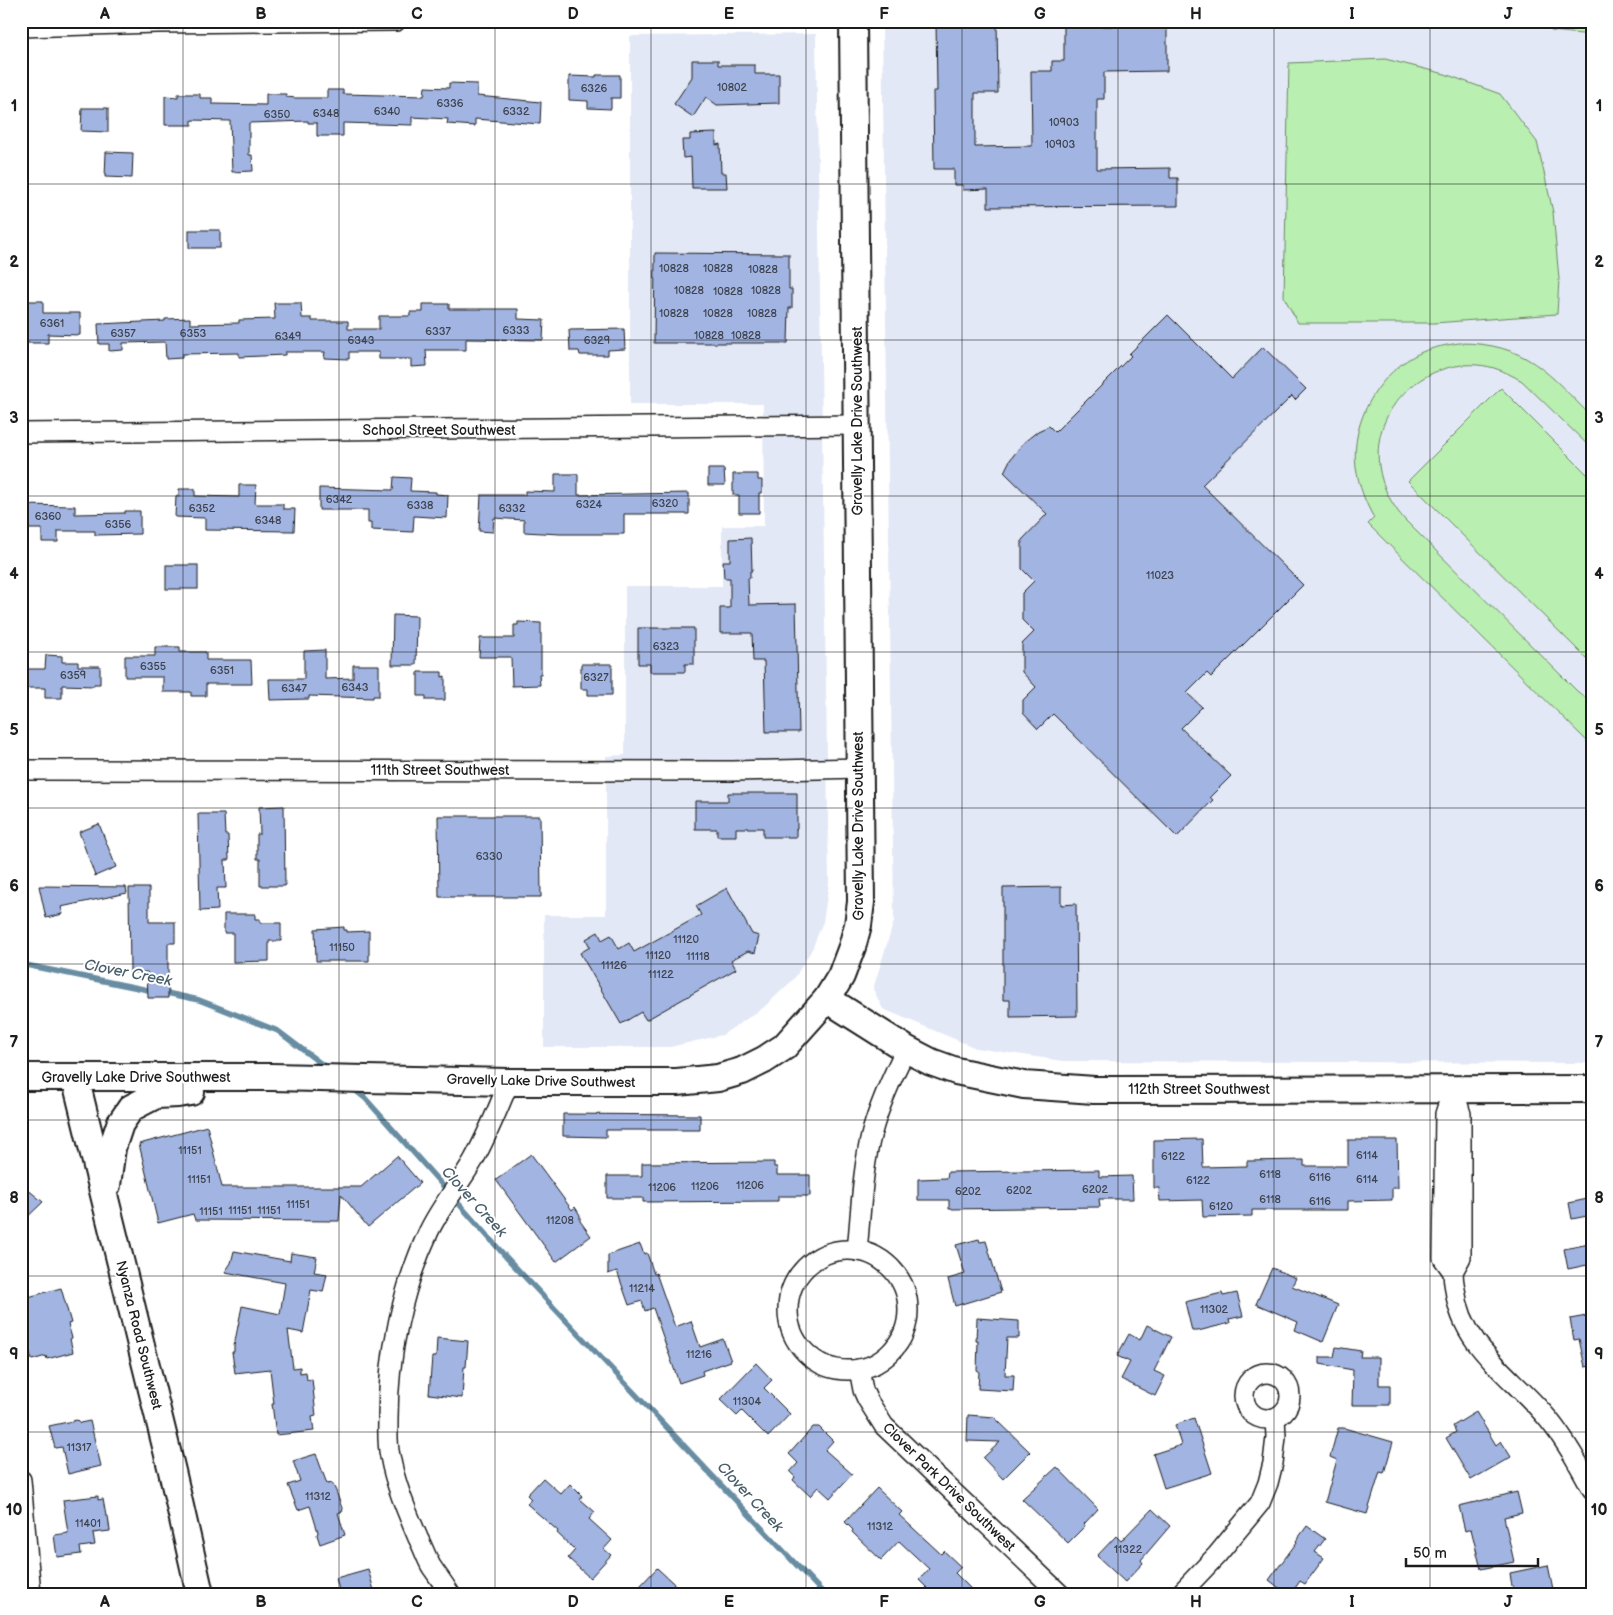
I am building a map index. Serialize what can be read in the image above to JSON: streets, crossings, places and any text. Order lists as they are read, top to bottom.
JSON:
{
  "streets": {
    "main road": ["Gravelly Lake Drive Southwest", "112th Street Southwest", "Nyanza Road Southwest"],
    "street": ["School Street Southwest", "111th Street Southwest", "Clover Park Drive Southwest"]
  },
  "crossings": [
    ["Gravelly Lake Drive Southwest", "School Street Southwest"],
    ["Gravelly Lake Drive Southwest", "111th Street Southwest"],
    ["Gravelly Lake Drive Southwest", "112th Street Southwest"],
    ["Gravelly Lake Drive Southwest", "Nyanza Road Southwest"]
  ],
  "water": ["Clover Creek"],
  "house_numbers": [
    "10802",
    "6326",
    "6336",
    "6340",
    "6332",
    "6348",
    "6350",
    "10903",
    "10903",
    "10828",
    "10828",
    "10828",
    "10828",
    "10828",
    "10828",
    "10828",
    "10828",
    "10828",
    "6361",
    "6333",
    "6337",
    "6357",
    "6353",
    "10828",
    "10828",
    "6349",
    "6343",
    "6329",
    "6342",
    "6320",
    "6324",
    "6338",
    "6352",
    "6332",
    "6360",
    "6348",
    "6356",
    "11023",
    "6323",
    "6355",
    "6351",
    "6359",
    "6327",
    "6343",
    "6347",
    "6330",
    "11120",
    "11150",
    "11120",
    "11118",
    "11126",
    "11122",
    "11151",
    "6114",
    "6122",
    "6118",
    "6116",
    "11151",
    "6114",
    "6122",
    "11206",
    "11206",
    "11206",
    "6202",
    "6202",
    "6202",
    "6118",
    "6116",
    "11151",
    "6120",
    "11151",
    "11151",
    "11151",
    "11208",
    "11214",
    "11302",
    "11216",
    "11304",
    "11317",
    "11312",
    "11401",
    "11312",
    "11322"
  ],
  "scale_bar": "50 m",
  "grid": {
    "columns": [
      "A",
      "B",
      "C",
      "D",
      "E",
      "F",
      "G",
      "H",
      "I",
      "J"
    ],
    "rows": [
      "1",
      "2",
      "3",
      "4",
      "5",
      "6",
      "7",
      "8",
      "9",
      "10"
    ]
  }
}
